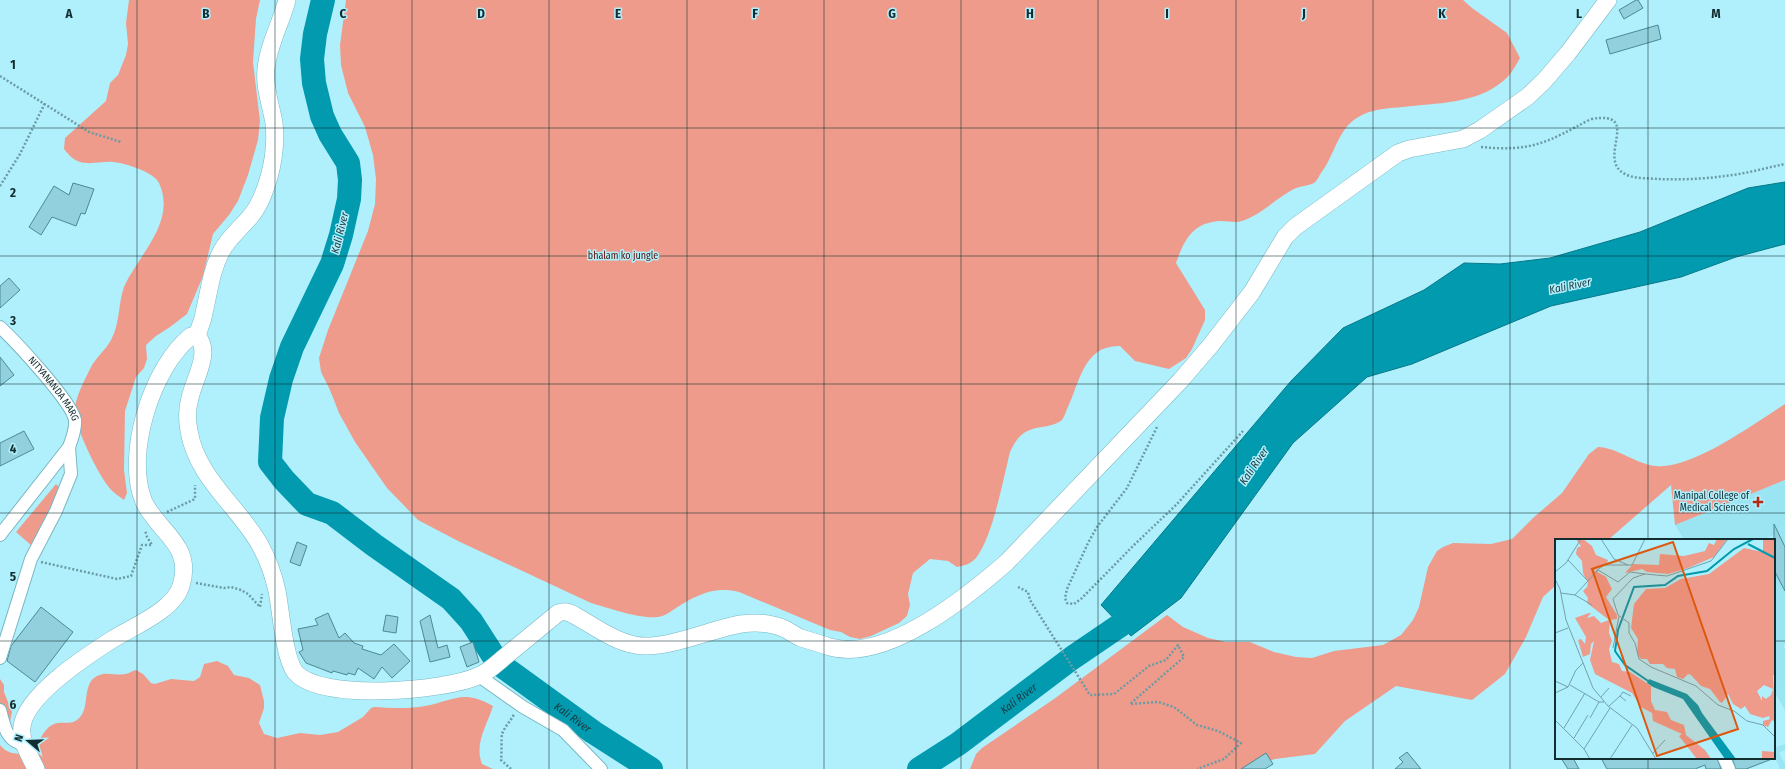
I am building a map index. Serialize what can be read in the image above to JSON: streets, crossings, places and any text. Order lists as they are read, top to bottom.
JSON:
{
  "streets": {
    "street": ["NITYANANDA MARG"]
  },
  "water": ["Kali River"],
  "parks": ["bhalam ko jungle"],
  "places": {
    "health": ["Manipal College of Medical Sciences"]
  },
  "north": "left",
  "grid": {
    "columns": [
      "A",
      "B",
      "C",
      "D",
      "E",
      "F",
      "G",
      "H",
      "I",
      "J",
      "K",
      "L",
      "M"
    ],
    "rows": [
      "1",
      "2",
      "3",
      "4",
      "5",
      "6"
    ]
  }
}
